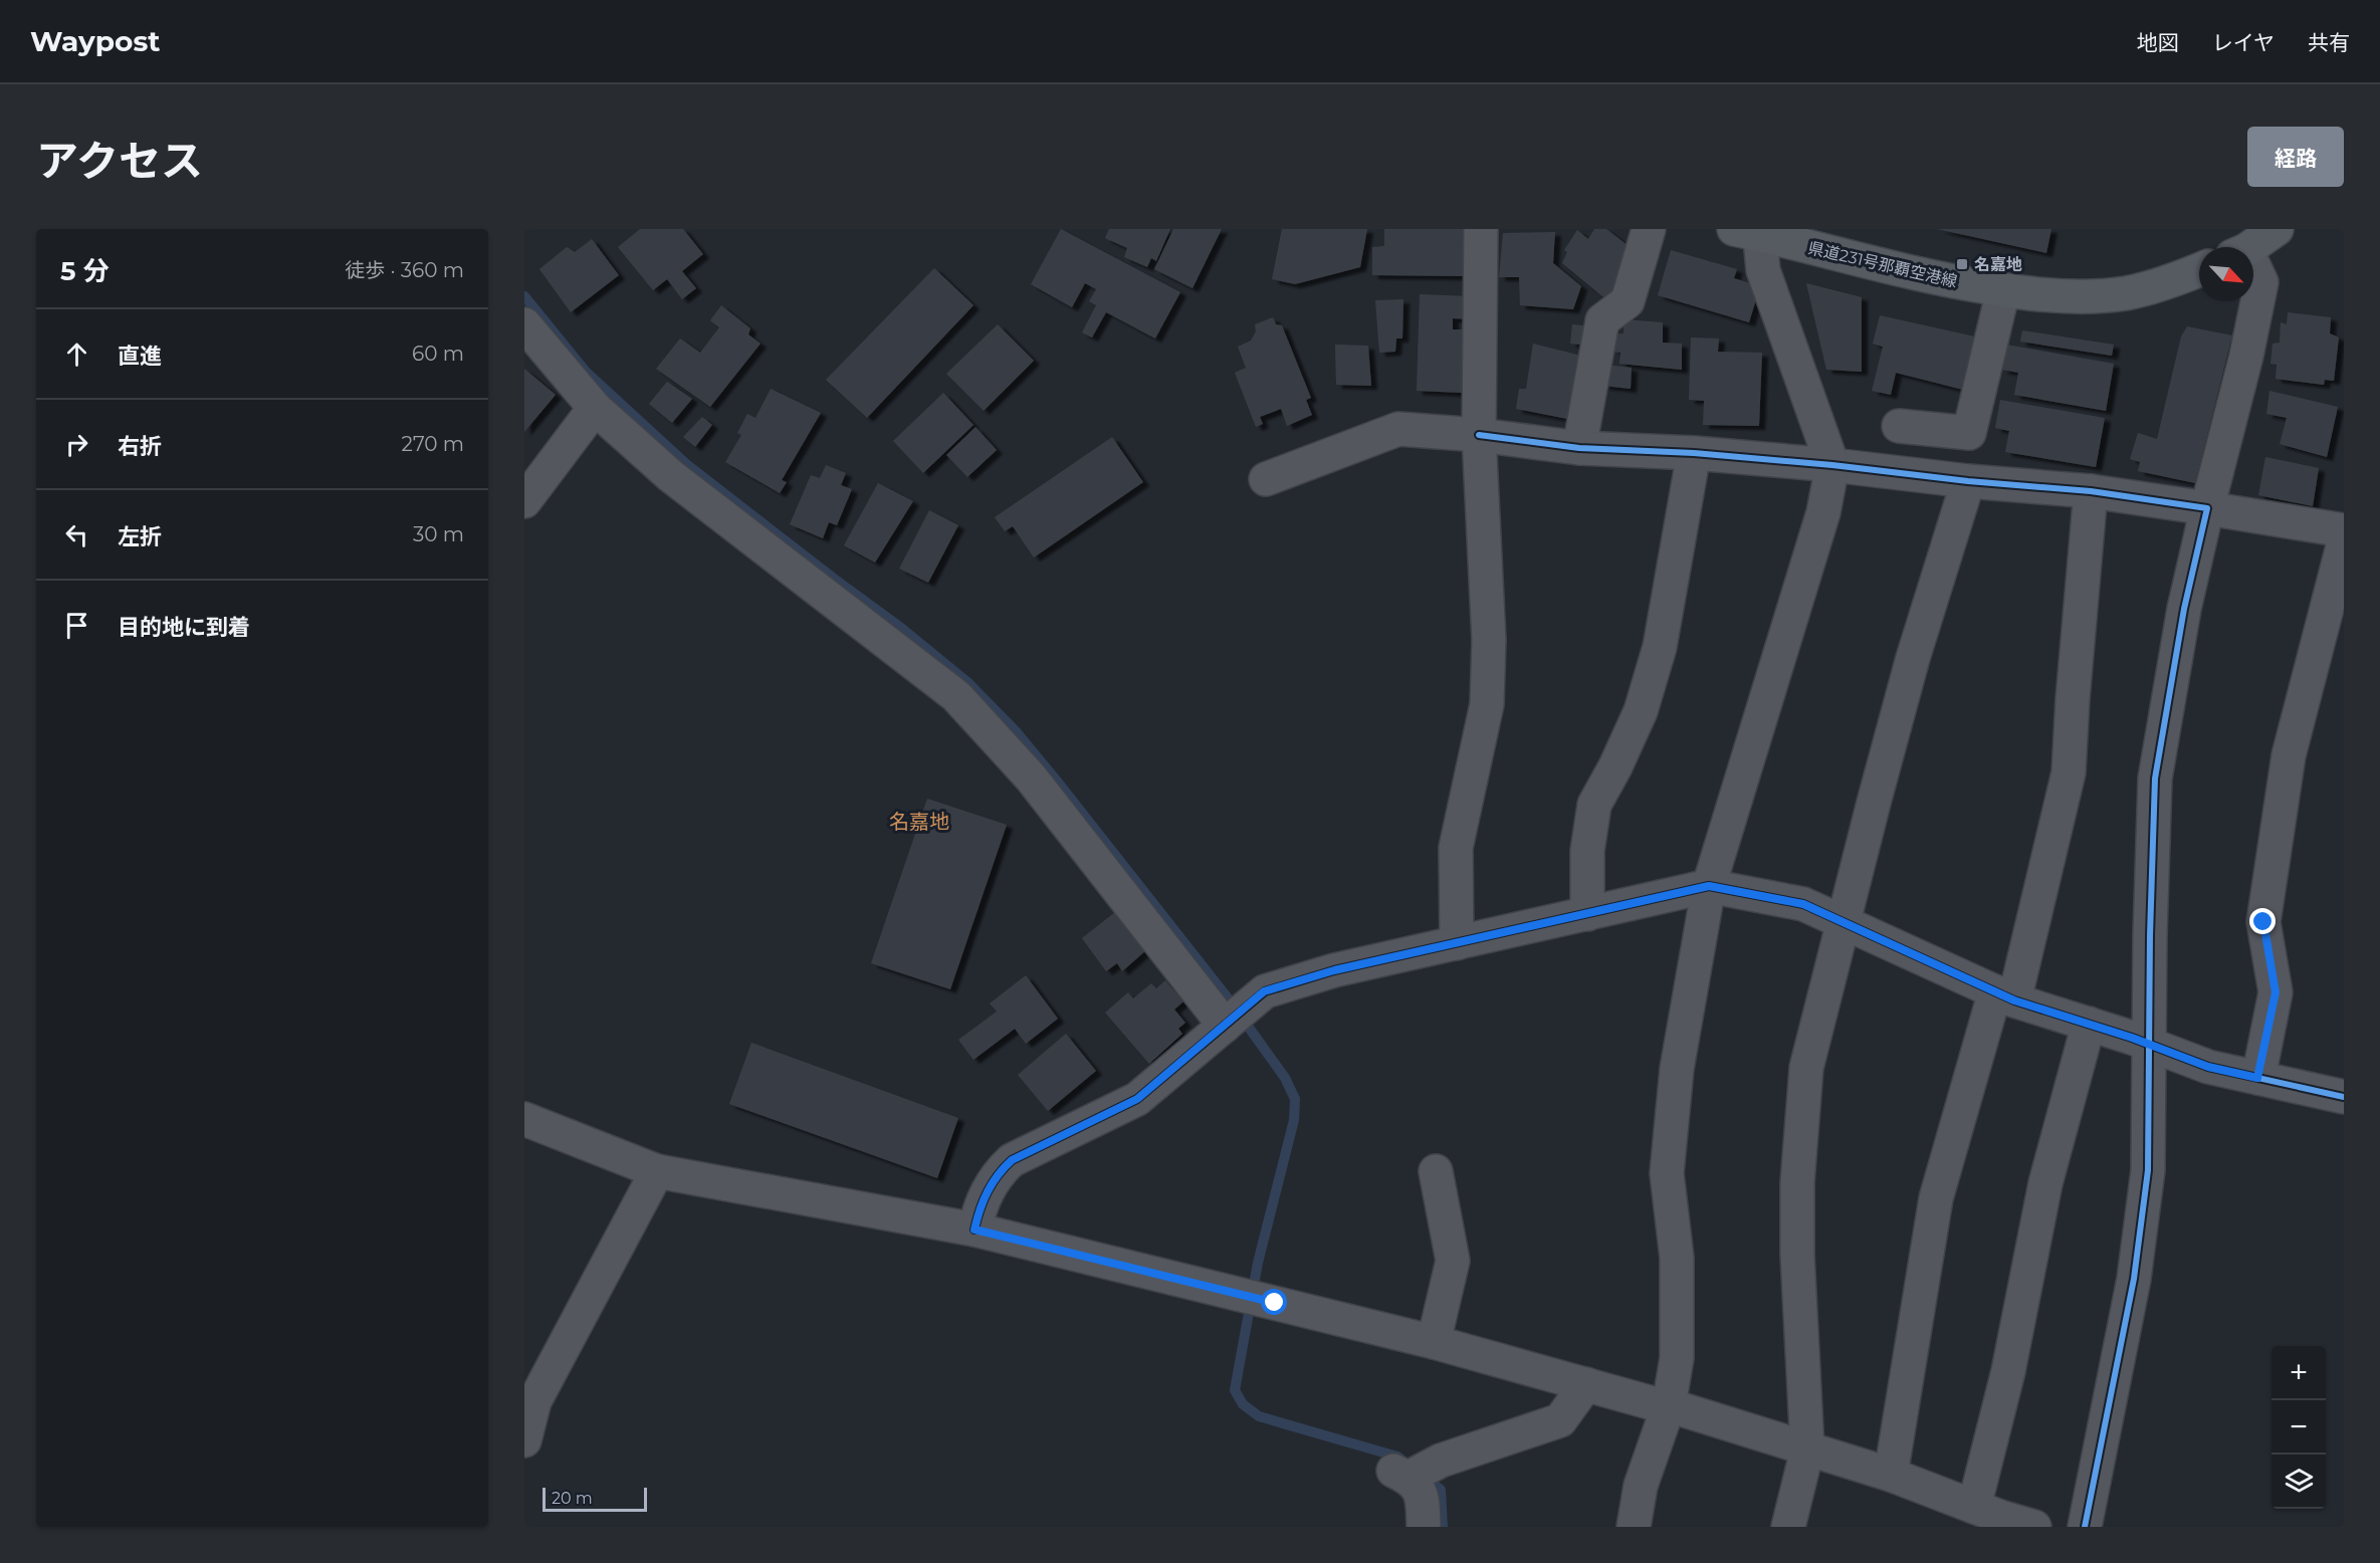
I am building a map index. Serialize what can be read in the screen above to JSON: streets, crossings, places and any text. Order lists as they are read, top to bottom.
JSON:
{
  "streets": {
    "main road": ["県道231号那覇空港線"]
  },
  "districts": ["名嘉地"],
  "places": {
    "transit": ["名嘉地"]
  },
  "scale_bar": "20 m",
  "north": "bottom right",
  "page": {
    "header": "Waypost",
    "nav": ["地図", "レイヤ", "共有"],
    "title": "アクセス",
    "buttons": "経路",
    "heading": ["5 分", "徒歩 · 360 m"],
    "list": [
      ["直進", "60 m"],
      ["右折", "270 m"],
      ["左折", "30 m"],
      "目的地に到着"
    ],
    "map_buttons": ["+", "−"],
    "scale": "20 m"
  }
}
